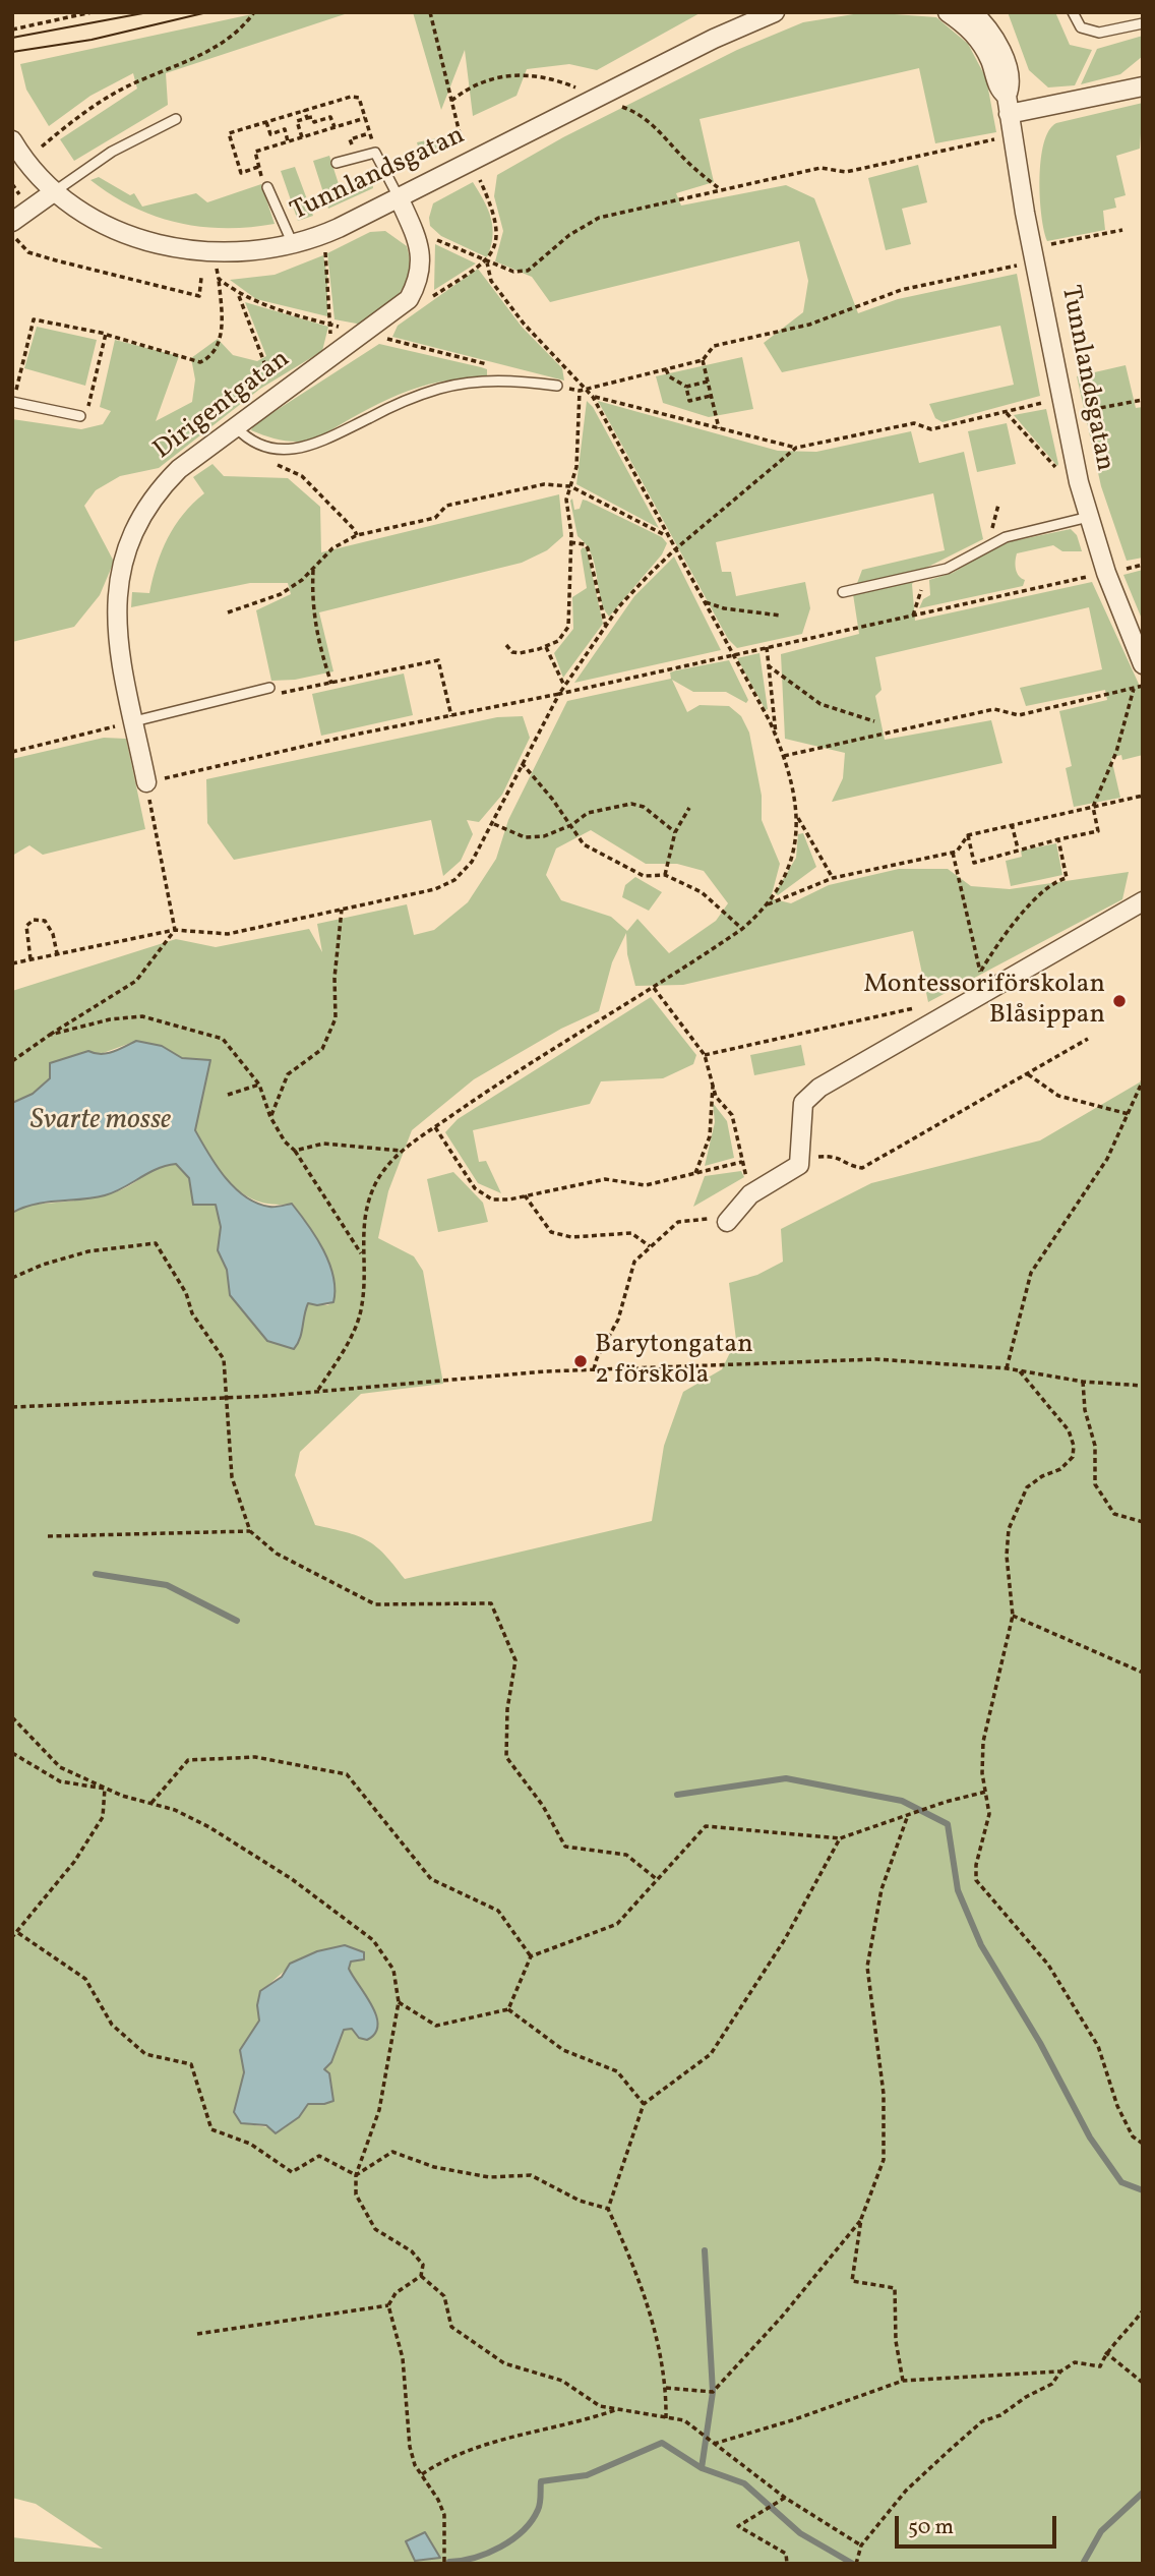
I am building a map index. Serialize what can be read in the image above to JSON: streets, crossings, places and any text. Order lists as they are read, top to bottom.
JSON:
{
  "streets": {
    "street": ["Tunnlandsgatan", "Dirigentgatan"]
  },
  "water": ["Svarte mosse"],
  "places": ["Montessoriförskolan Blåsippan", "Barytongatan 2 förskola"],
  "scale_bar": "50 m"
}
